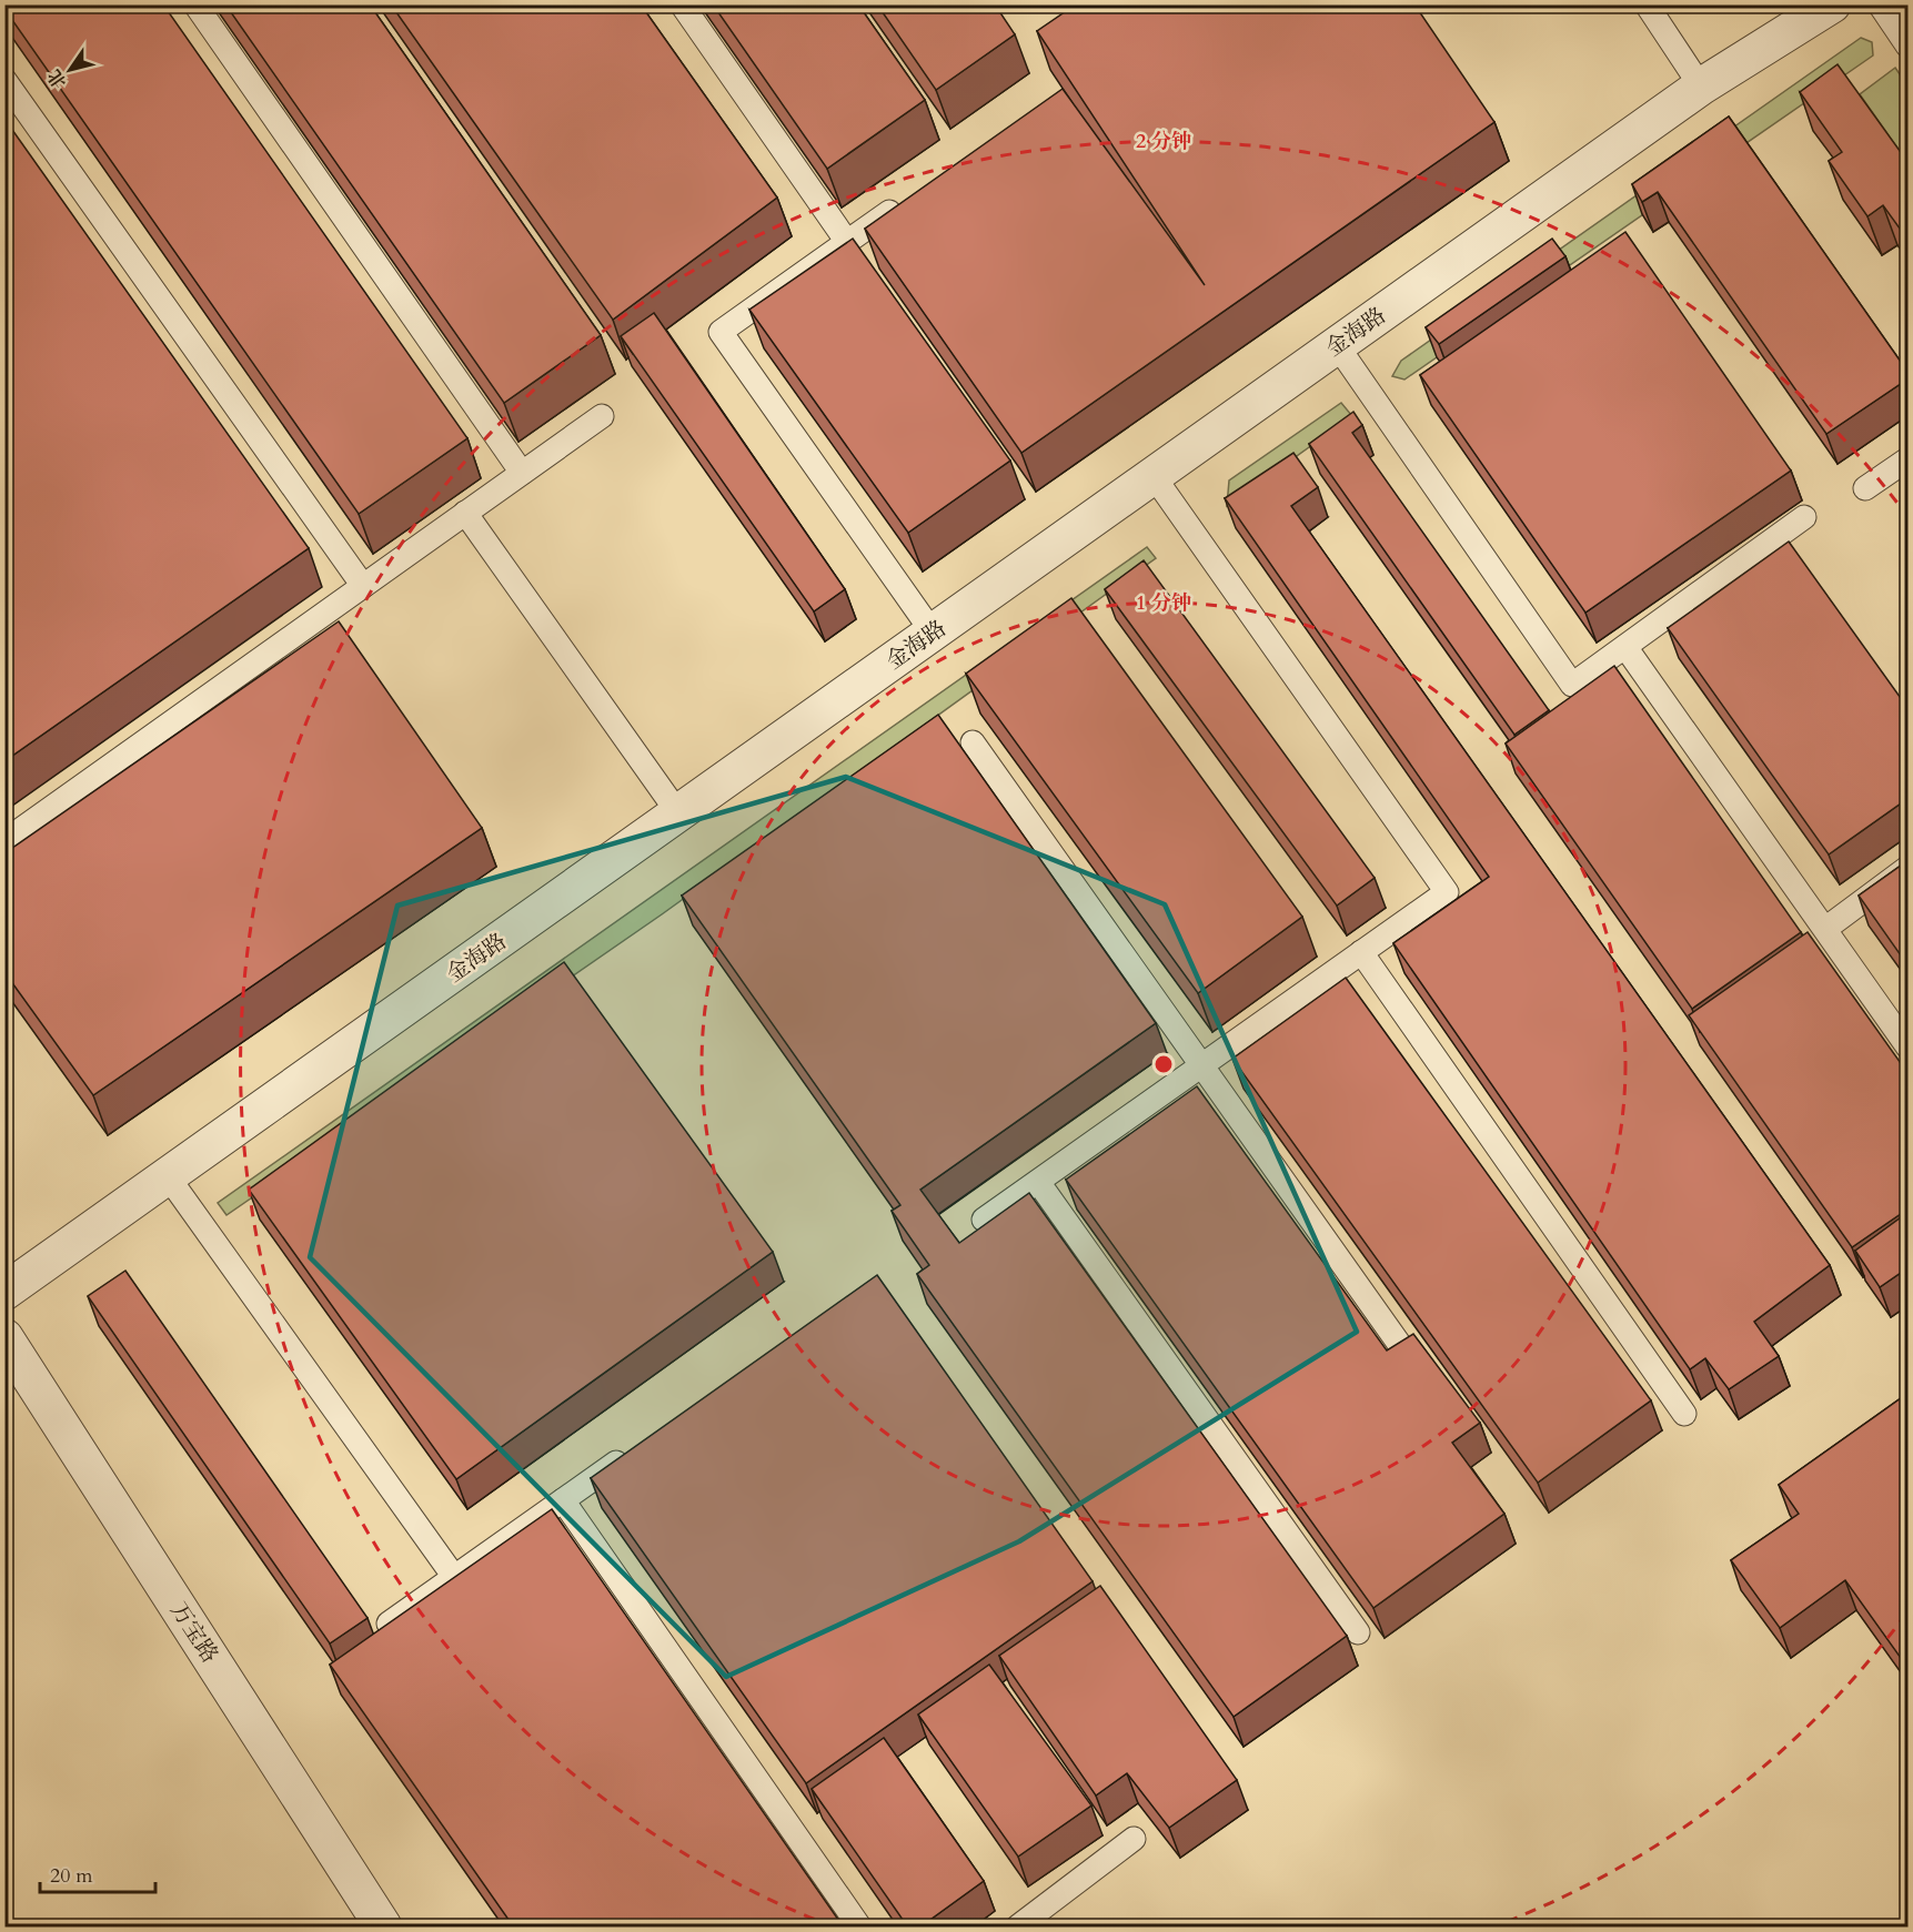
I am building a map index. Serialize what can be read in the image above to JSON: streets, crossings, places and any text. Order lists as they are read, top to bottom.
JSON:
{
  "streets": {
    "street": ["金海路", "万宝路"]
  },
  "scale_bar": "20 m",
  "north": "bottom left",
  "rings": ["2 分钟", "1 分钟"]
}
